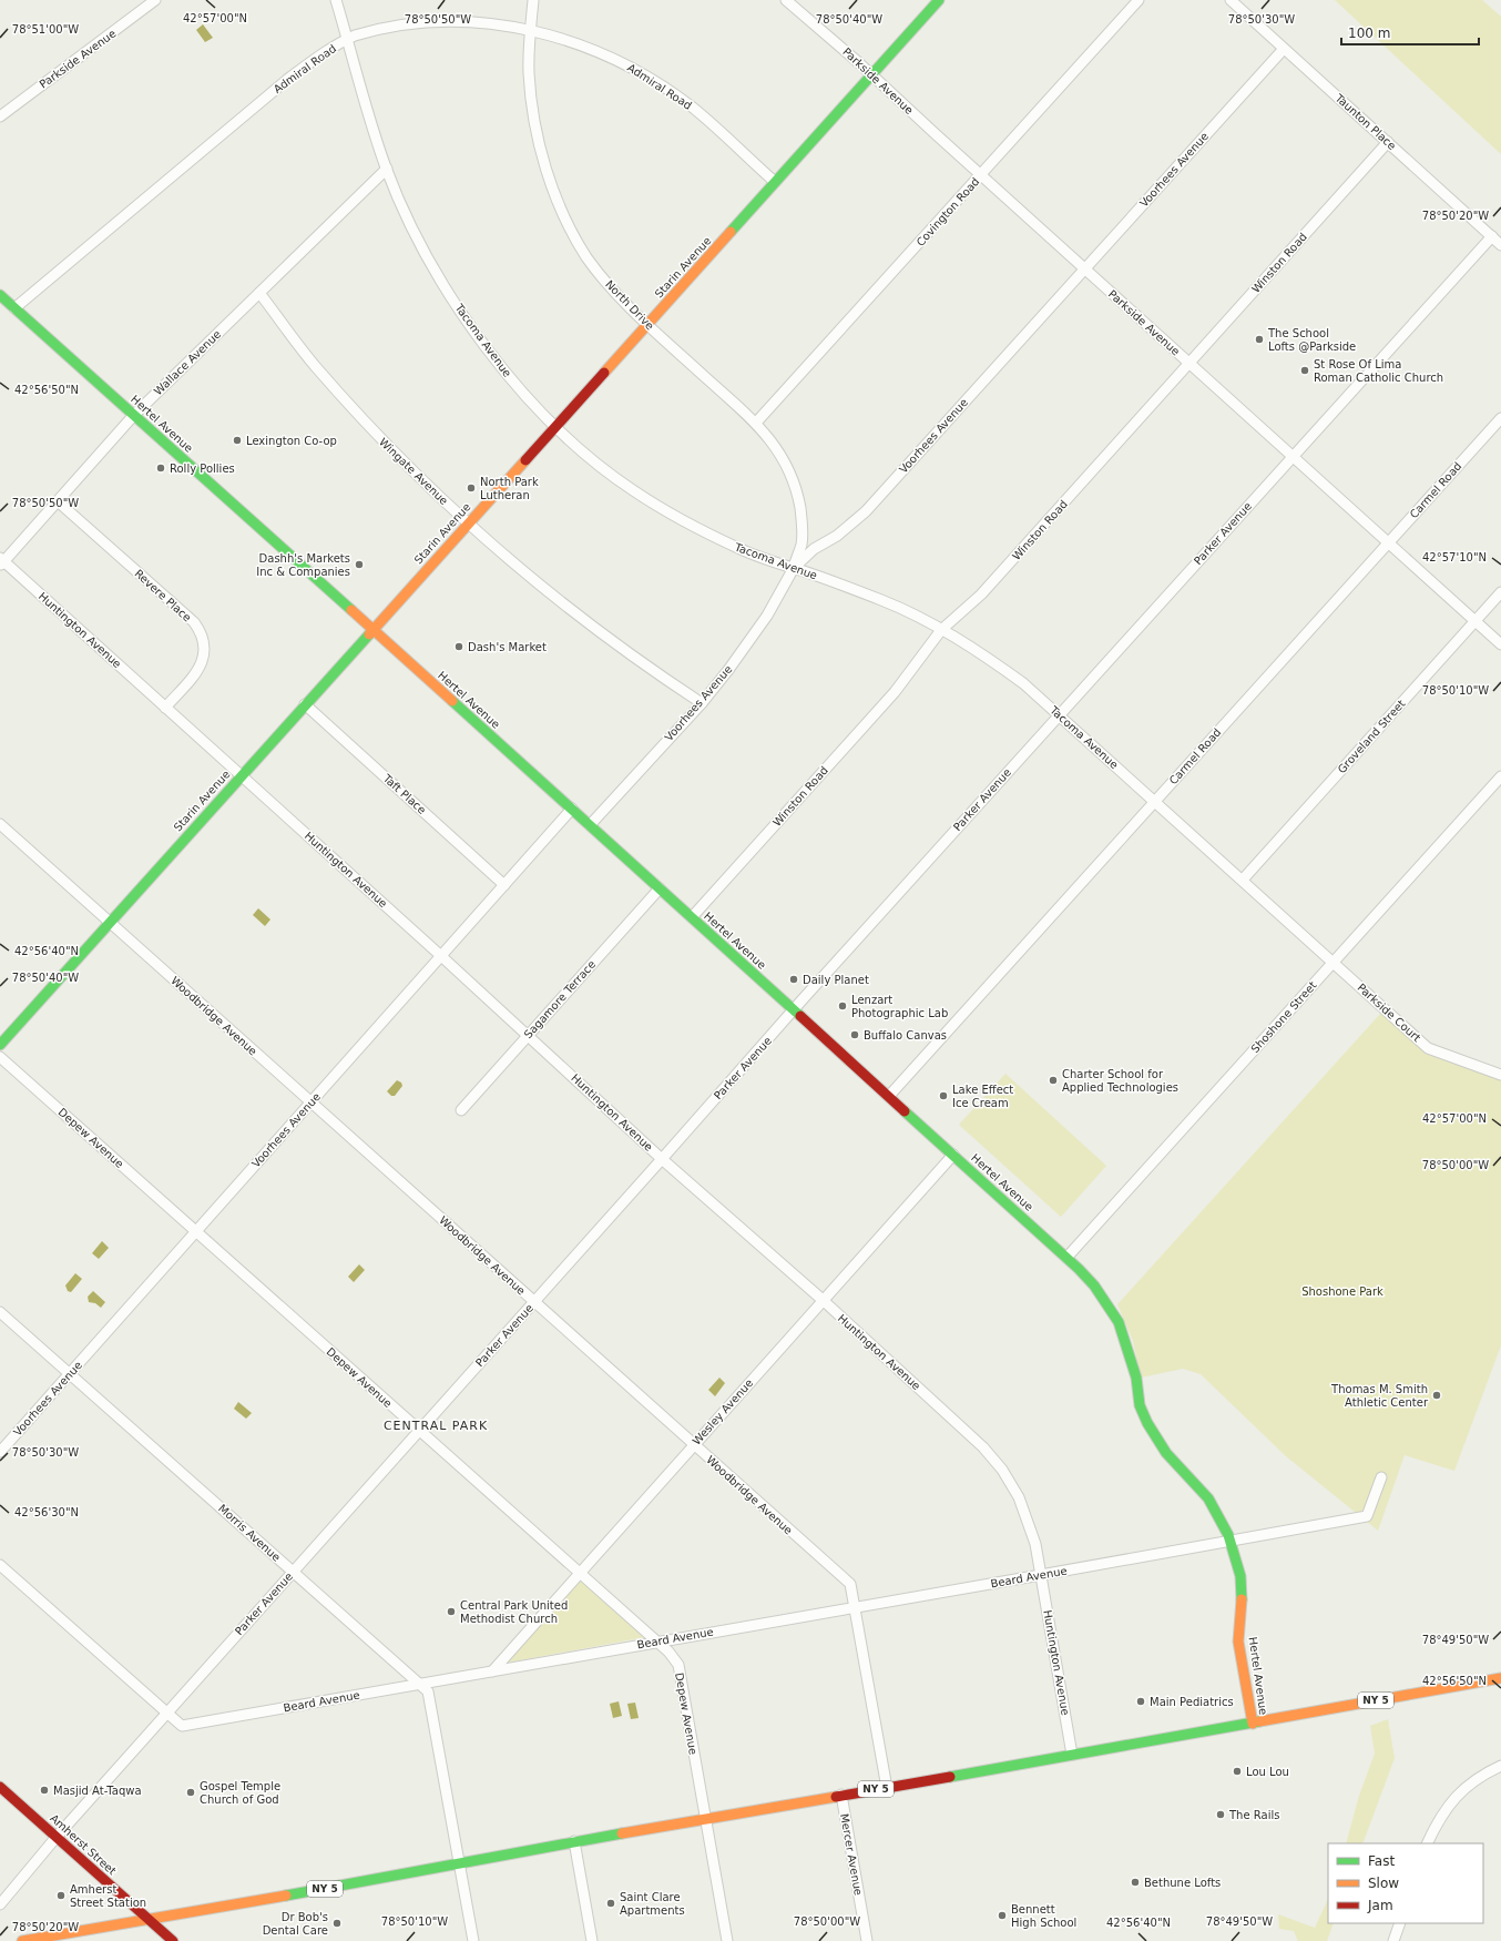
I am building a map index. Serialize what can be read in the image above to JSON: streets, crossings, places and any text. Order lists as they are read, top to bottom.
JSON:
{
  "streets": {
    "street": [
      "Parkside Avenue",
      "Admiral Road",
      "Taunton Place",
      "Voorhees Avenue",
      "Covington Road",
      "Winston Road",
      "Starin Avenue",
      "North Drive",
      "Tacoma Avenue",
      "Wallace Avenue",
      "Hertel Avenue",
      "Wingate Avenue",
      "Carmel Road",
      "Parker Avenue",
      "Revere Place",
      "Huntington Avenue",
      "Groveland Street",
      "Taft Place",
      "Sagamore Terrace",
      "Parkside Court",
      "Woodbridge Avenue",
      "Shoshone Street",
      "Depew Avenue",
      "Wesley Avenue",
      "Morris Avenue",
      "Beard Avenue",
      "NY 5",
      "Amherst Street",
      "Mercer Avenue"
    ]
  },
  "crossings": [
    ["Parkside Avenue", "Voorhees Avenue"],
    ["Parkside Avenue", "Covington Road"],
    ["Parkside Avenue", "Winston Road"],
    ["Parkside Avenue", "Starin Avenue"],
    ["Parkside Avenue", "Carmel Road"],
    ["Parkside Avenue", "Parker Avenue"],
    ["Parkside Avenue", "Groveland Street"],
    ["Admiral Road", "Starin Avenue"],
    ["Admiral Road", "North Drive"],
    ["Admiral Road", "Tacoma Avenue"],
    ["Admiral Road", "Hertel Avenue"],
    ["Taunton Place", "Voorhees Avenue"],
    ["Taunton Place", "Winston Road"],
    ["Taunton Place", "Parker Avenue"],
    ["Voorhees Avenue", "North Drive"],
    ["Voorhees Avenue", "Tacoma Avenue"],
    ["Voorhees Avenue", "Hertel Avenue"],
    ["Voorhees Avenue", "Wingate Avenue"],
    ["Voorhees Avenue", "Huntington Avenue"],
    ["Voorhees Avenue", "Taft Place"],
    ["Voorhees Avenue", "Woodbridge Avenue"],
    ["Voorhees Avenue", "Depew Avenue"],
    ["Voorhees Avenue", "Morris Avenue"],
    ["Covington Road", "North Drive"],
    ["Winston Road", "Tacoma Avenue"],
    ["Winston Road", "Hertel Avenue"],
    ["Starin Avenue", "North Drive"],
    ["Starin Avenue", "Tacoma Avenue"],
    ["Starin Avenue", "Hertel Avenue"],
    ["Starin Avenue", "Wingate Avenue"],
    ["Starin Avenue", "Huntington Avenue"],
    ["Starin Avenue", "Taft Place"],
    ["Starin Avenue", "Woodbridge Avenue"],
    ["North Drive", "Tacoma Avenue"],
    ["Tacoma Avenue", "Wallace Avenue"],
    ["Tacoma Avenue", "Carmel Road"],
    ["Tacoma Avenue", "Parker Avenue"],
    ["Tacoma Avenue", "Groveland Street"],
    ["Tacoma Avenue", "Parkside Court"],
    ["Tacoma Avenue", "Shoshone Street"],
    ["Wallace Avenue", "Hertel Avenue"],
    ["Wallace Avenue", "Wingate Avenue"],
    ["Wallace Avenue", "Revere Place"],
    ["Wallace Avenue", "Huntington Avenue"],
    ["Hertel Avenue", "Carmel Road"],
    ["Hertel Avenue", "Parker Avenue"],
    ["Hertel Avenue", "Sagamore Terrace"],
    ["Hertel Avenue", "Shoshone Street"],
    ["Hertel Avenue", "Wesley Avenue"],
    ["Hertel Avenue", "Beard Avenue"],
    ["Hertel Avenue", "NY 5"],
    ["Parker Avenue", "Huntington Avenue"],
    ["Parker Avenue", "Woodbridge Avenue"],
    ["Parker Avenue", "Depew Avenue"],
    ["Parker Avenue", "Morris Avenue"],
    ["Parker Avenue", "Beard Avenue"],
    ["Parker Avenue", "Amherst Street"],
    ["Revere Place", "Huntington Avenue"],
    ["Huntington Avenue", "Sagamore Terrace"],
    ["Huntington Avenue", "Wesley Avenue"],
    ["Huntington Avenue", "Beard Avenue"],
    ["Huntington Avenue", "NY 5"],
    ["Parkside Court", "Shoshone Street"],
    ["Woodbridge Avenue", "Wesley Avenue"],
    ["Woodbridge Avenue", "Beard Avenue"],
    ["Woodbridge Avenue", "NY 5"],
    ["Depew Avenue", "Wesley Avenue"],
    ["Depew Avenue", "Beard Avenue"],
    ["Depew Avenue", "NY 5"],
    ["Wesley Avenue", "Beard Avenue"],
    ["Morris Avenue", "Beard Avenue"],
    ["Morris Avenue", "NY 5"],
    ["NY 5", "Amherst Street"],
    ["NY 5", "Mercer Avenue"]
  ],
  "districts": ["CENTRAL PARK"],
  "parks": ["Shoshone Park"],
  "places": [
    "The School Lofts @Parkside",
    "St Rose Of Lima Roman Catholic Church",
    "Lexington Co-op",
    "Rolly Pollies",
    "North Park Lutheran",
    "Dashh's Markets Inc & Companies",
    "Dash's Market",
    "Daily Planet",
    "Lenzart Photographic Lab",
    "Buffalo Canvas",
    "Charter School for Applied Technologies",
    "Lake Effect Ice Cream",
    "Thomas M. Smith Athletic Center",
    "Central Park United Methodist Church",
    "Main Pediatrics",
    "Lou Lou",
    "Masjid At-Taqwa",
    "Gospel Temple Church of God",
    "The Rails",
    "Bethune Lofts",
    "Amherst Street Station",
    "Saint Clare Apartments",
    "Bennett High School",
    "Dr Bob's Dental Care"
  ],
  "legend": ["Fast", "Slow", "Jam"],
  "scale_bar": "100 m",
  "coordinates": [
    "42°57'00\"N",
    "78°50'50\"W",
    "78°50'40\"W",
    "78°50'30\"W",
    "78°51'00\"W",
    "78°50'20\"W",
    "42°56'50\"N",
    "42°57'10\"N",
    "78°50'10\"W",
    "42°56'40\"N",
    "78°50'00\"W",
    "42°56'30\"N",
    "78°49'50\"W"
  ]
}
